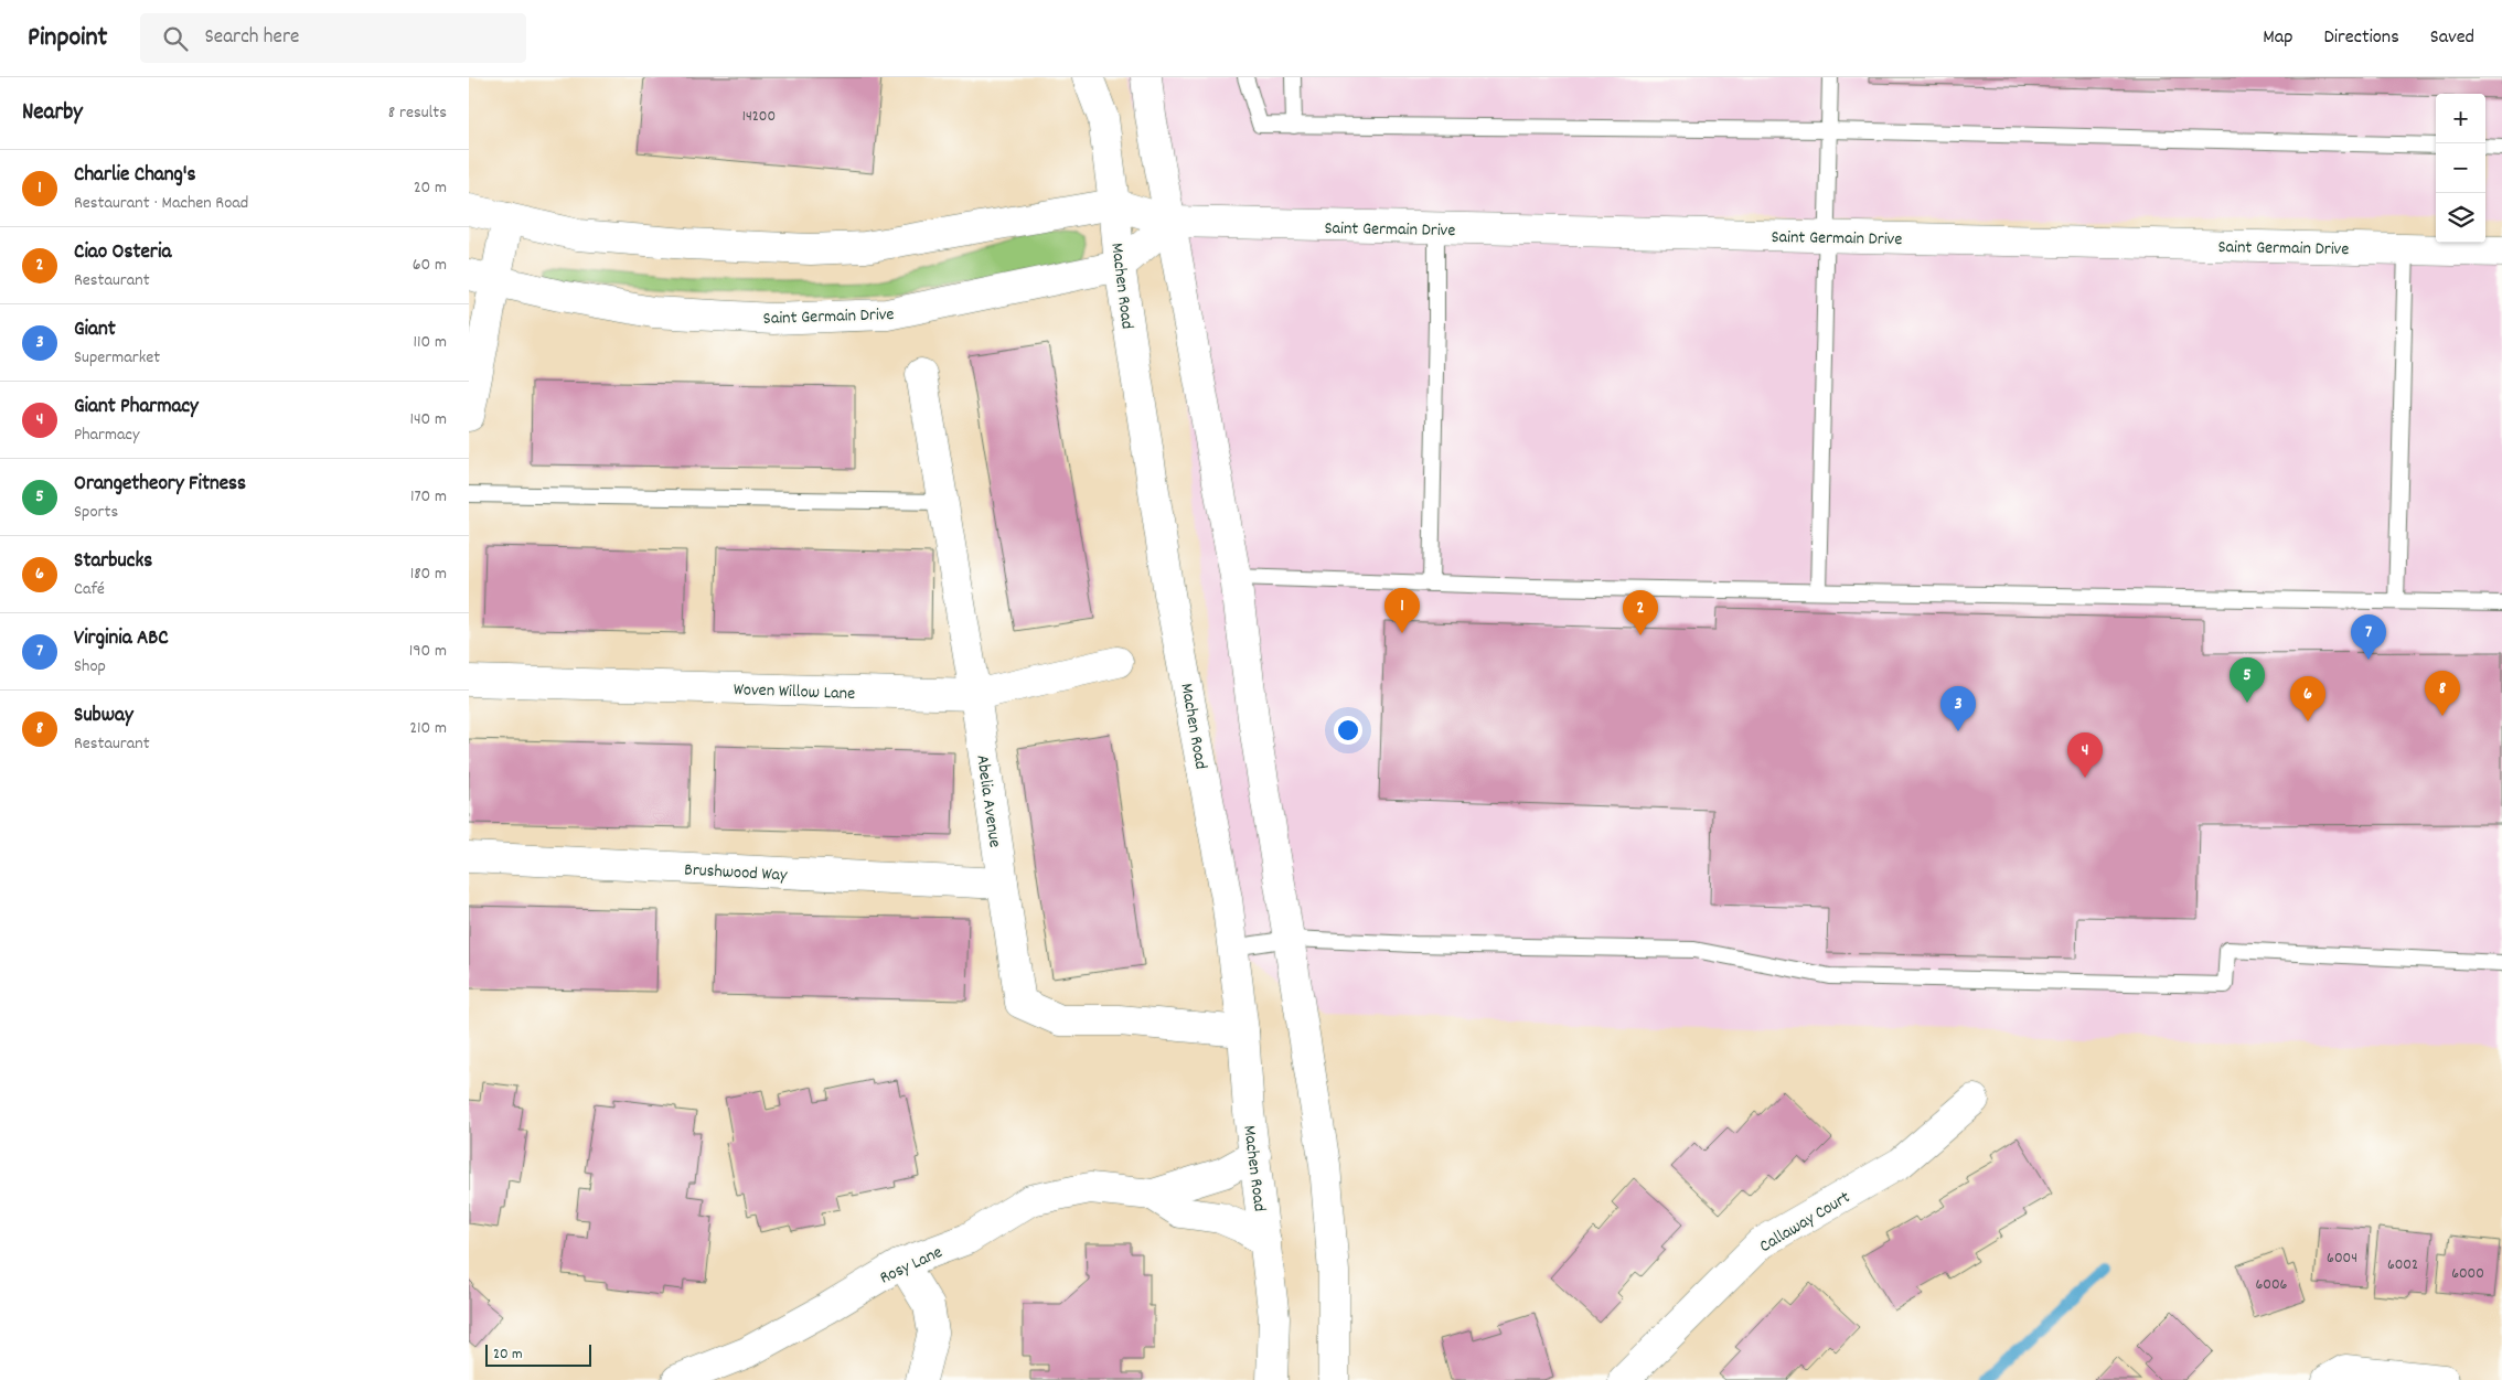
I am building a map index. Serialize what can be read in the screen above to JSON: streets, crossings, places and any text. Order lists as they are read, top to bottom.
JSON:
{
  "streets": {
    "street": [
      "Saint Germain Drive",
      "Machen Road",
      "Woven Willow Lane",
      "Abelia Avenue",
      "Brushwood Way",
      "Callaway Court",
      "Rosy Lane"
    ]
  },
  "crossings": [
    ["Saint Germain Drive", "Machen Road"],
    ["Machen Road", "Abelia Avenue"],
    ["Machen Road", "Rosy Lane"],
    ["Woven Willow Lane", "Abelia Avenue"],
    ["Abelia Avenue", "Brushwood Way"]
  ],
  "house_numbers": [
    "14200",
    "6004",
    "6002",
    "6000",
    "6006"
  ],
  "scale_bar": "20 m",
  "page": {
    "header": "Pinpoint",
    "search": "Search here",
    "nav": ["Map", "Directions", "Saved"],
    "heading": ["Nearby", "8 results"],
    "map_buttons": ["+", "−"],
    "list": [
      {
        "mark": "1",
        "name": "Charlie Chang's",
        "note": "Restaurant · Machen Road",
        "value": "20 m"
      },
      {
        "mark": "2",
        "name": "Ciao Osteria",
        "note": "Restaurant",
        "value": "60 m"
      },
      {
        "mark": "3",
        "name": "Giant",
        "note": "Supermarket",
        "value": "110 m"
      },
      {
        "mark": "4",
        "name": "Giant Pharmacy",
        "note": "Pharmacy",
        "value": "140 m"
      },
      {
        "mark": "5",
        "name": "Orangetheory Fitness",
        "note": "Sports",
        "value": "170 m"
      },
      {
        "mark": "6",
        "name": "Starbucks",
        "note": "Café",
        "value": "180 m"
      },
      {
        "mark": "7",
        "name": "Virginia ABC",
        "note": "Shop",
        "value": "190 m"
      },
      {
        "mark": "8",
        "name": "Subway",
        "note": "Restaurant",
        "value": "210 m"
      }
    ],
    "pins": [
      "1",
      "2",
      "7",
      "5",
      "8",
      "6",
      "3",
      "4"
    ],
    "scale": "20 m"
  }
}
